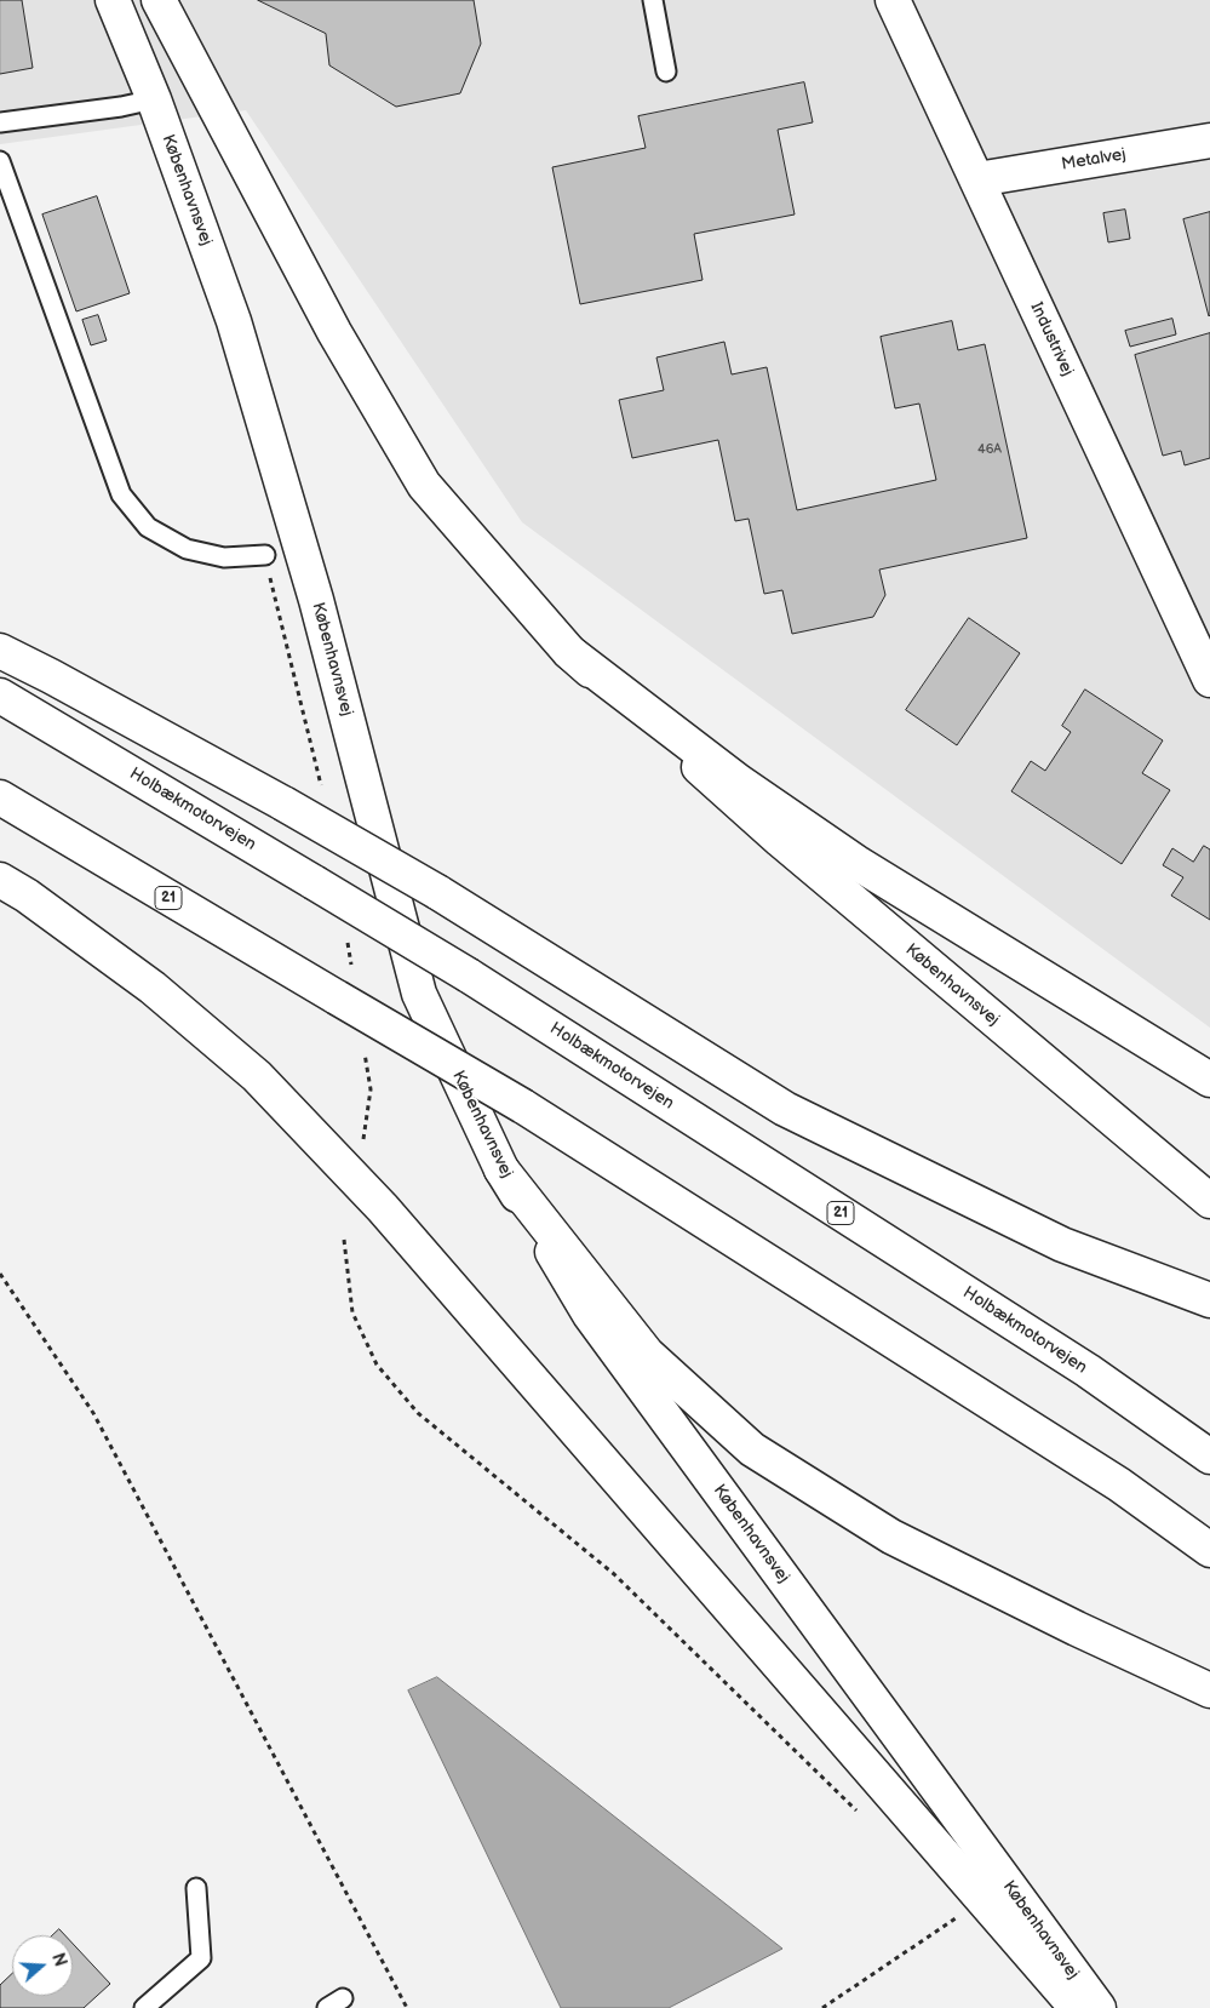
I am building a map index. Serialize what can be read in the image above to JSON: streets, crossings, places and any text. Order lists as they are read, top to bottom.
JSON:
{
  "streets": {
    "main road": [
      "Metalvej",
      "Københavnsvej",
      "Industrivej",
      "Holbækmotorvejen",
      "21"
    ]
  },
  "crossings": [
    ["Metalvej", "Industrivej"]
  ],
  "house_numbers": ["46A"],
  "north": "right"
}
